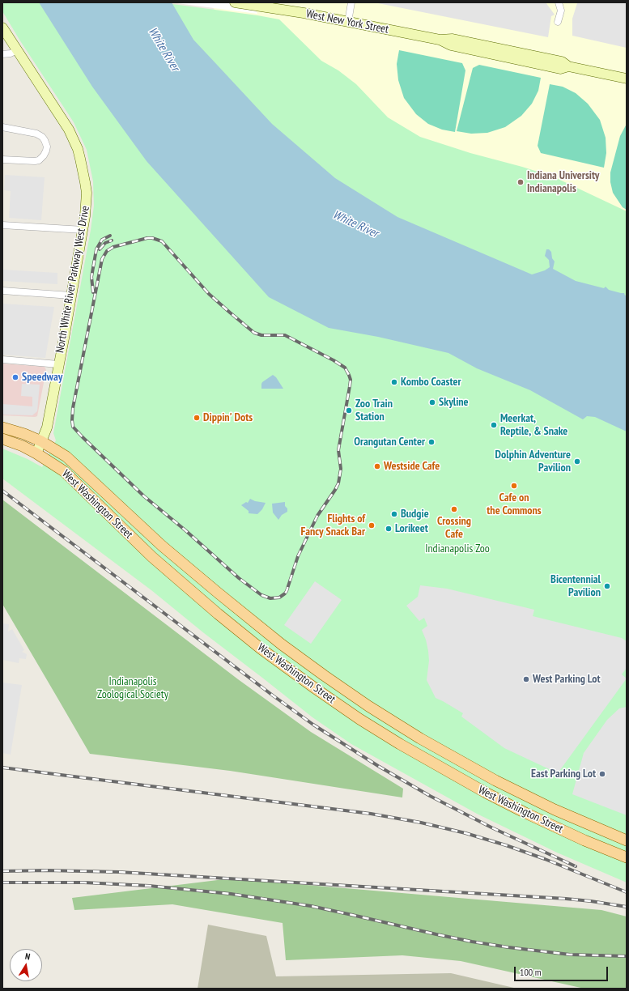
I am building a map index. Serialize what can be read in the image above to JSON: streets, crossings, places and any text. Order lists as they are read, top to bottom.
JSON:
{
  "streets": {
    "main road": ["West New York Street", "North White River Parkway West Drive", "West Washington Street"]
  },
  "crossings": [
    ["North White River Parkway West Drive", "West Washington Street"]
  ],
  "water": ["White River"],
  "parks": ["Indianapolis Zoo", "Indianapolis Zoological Society"],
  "places": [
    "Indiana University Indianapolis",
    "Speedway",
    "Kombo Coaster",
    "Skyline",
    "Zoo Train Station",
    "Dippin' Dots",
    "Meerkat, Reptile, & Snake",
    "Orangutan Center",
    "Dolphin Adventure Pavilion",
    "Westside Cafe",
    "Cafe on the Commons",
    "Crossing Cafe",
    "Budgie",
    "Flights of Fancy Snack Bar",
    "Lorikeet",
    "Bicentennial Pavilion",
    "West Parking Lot",
    "East Parking Lot"
  ],
  "scale_bar": "100 m",
  "north": "top"
}
